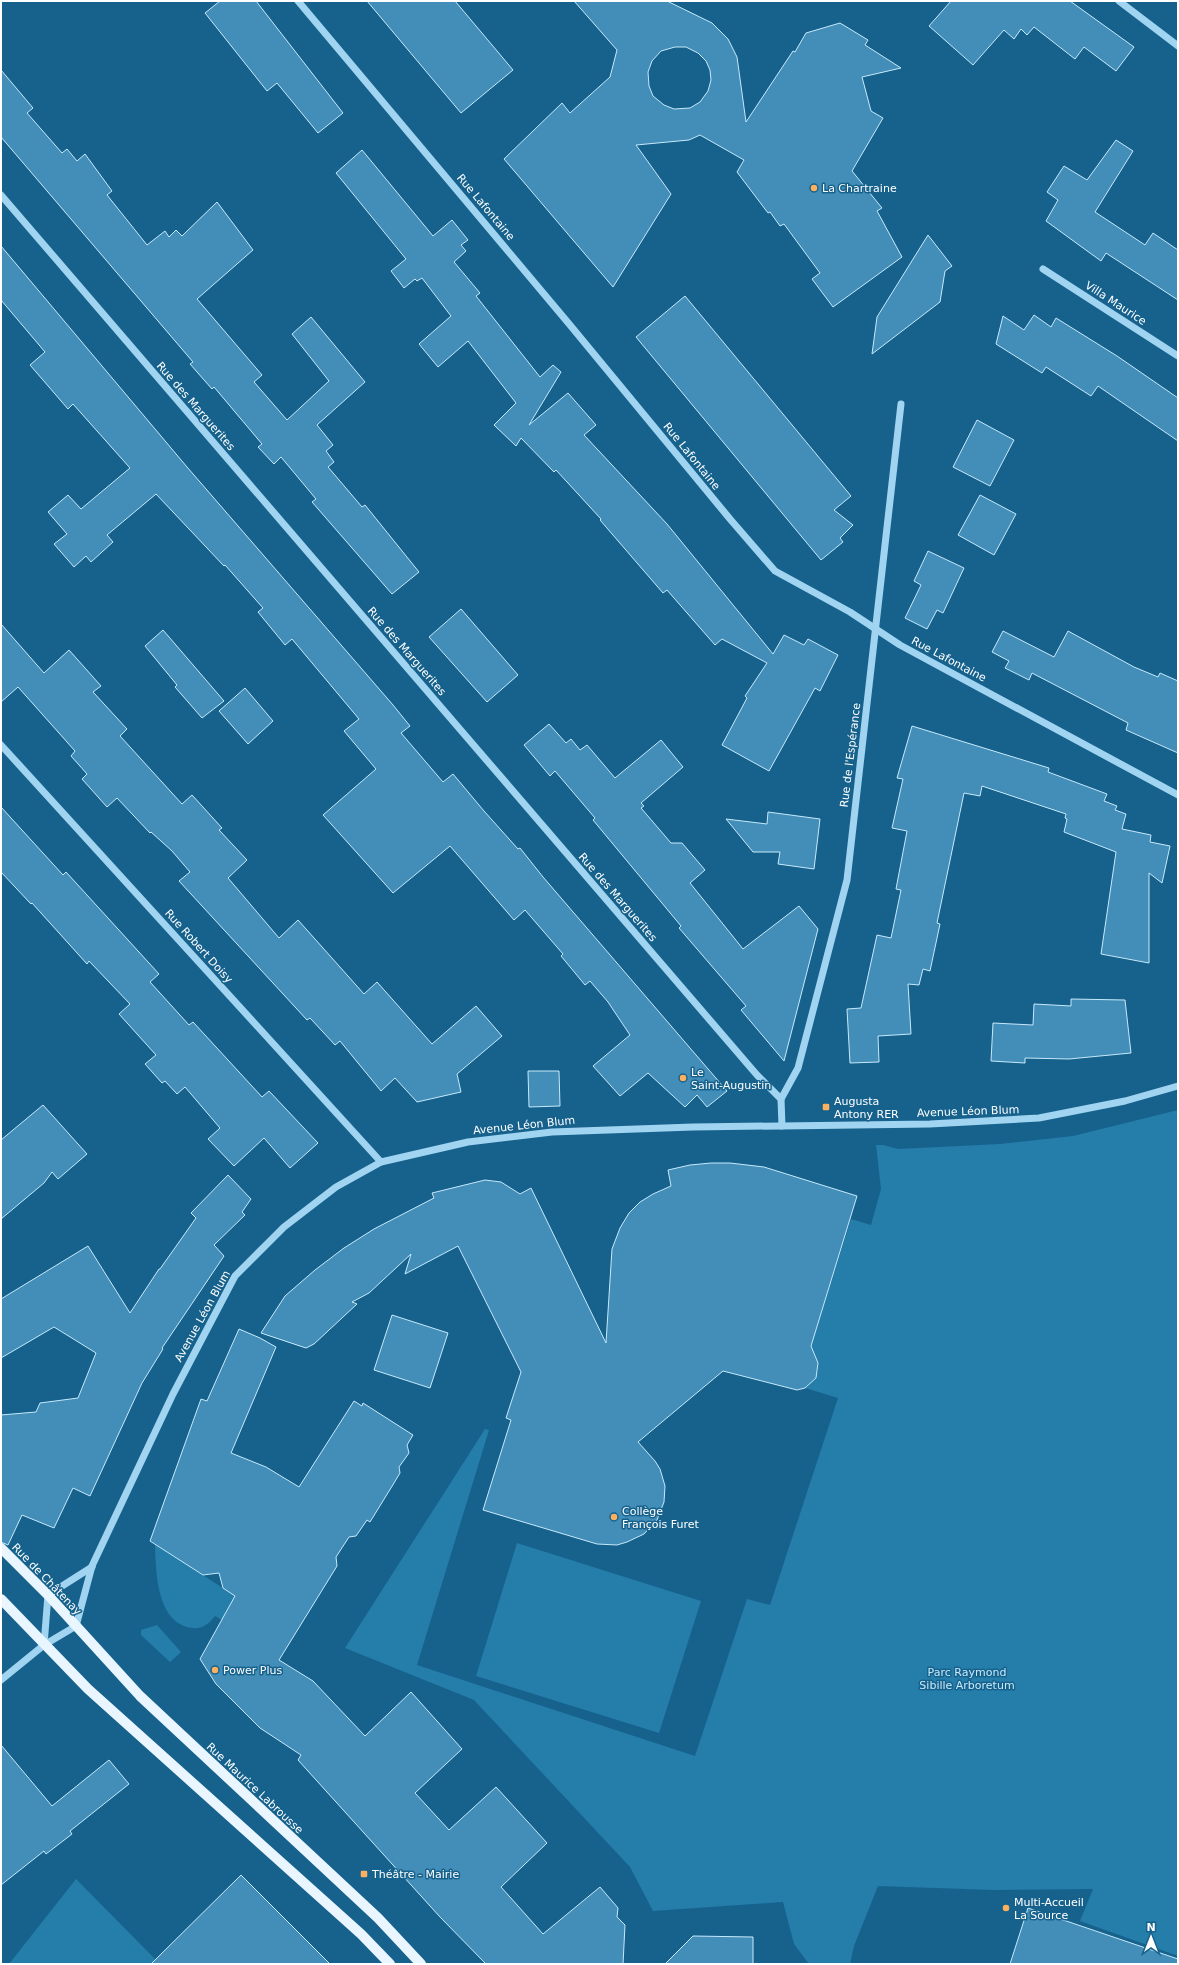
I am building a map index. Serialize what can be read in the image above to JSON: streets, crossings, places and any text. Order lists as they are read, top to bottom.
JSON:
{
  "streets": {
    "main road": ["Rue de Châtenay", "Rue Maurice Labrousse"],
    "street": [
      "Rue Lafontaine",
      "Villa Maurice",
      "Rue des Marguerites",
      "Rue de l'Espérance",
      "Rue Robert Doisy",
      "Avenue Léon Blum"
    ]
  },
  "crossings": [
    ["Rue Lafontaine", "Rue de l'Espérance"],
    ["Rue des Marguerites", "Rue de l'Espérance"],
    ["Rue Robert Doisy", "Avenue Léon Blum"],
    ["Avenue Léon Blum", "Rue de Châtenay"],
    ["Avenue Léon Blum", "Rue Maurice Labrousse"],
    ["Rue de Châtenay", "Rue Maurice Labrousse"]
  ],
  "parks": ["Parc Raymond Sibille Arboretum"],
  "places": {
    "other": [
      "La Chartraine",
      "Le Saint-Augustin",
      "Collège François Furet",
      "Power Plus",
      "Multi-Accueil La Source"
    ],
    "transit": ["Augusta Antony RER", "Théâtre - Mairie"]
  },
  "north": "top"
}
